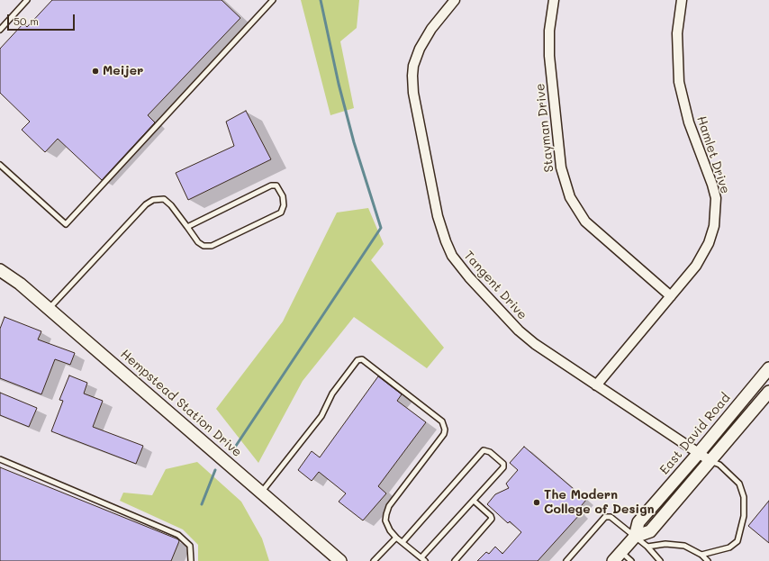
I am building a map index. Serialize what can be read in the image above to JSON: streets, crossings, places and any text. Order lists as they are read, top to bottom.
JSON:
{
  "streets": {
    "street": [
      "Stayman Drive",
      "Hamlet Drive",
      "Tangent Drive",
      "Hempstead Station Drive",
      "East David Road"
    ]
  },
  "crossings": [
    ["Stayman Drive", "Hamlet Drive"],
    ["Hamlet Drive", "Tangent Drive"],
    ["Tangent Drive", "East David Road"]
  ],
  "places": ["Meijer", "The Modern College of Design"],
  "scale_bar": "50 m"
}
